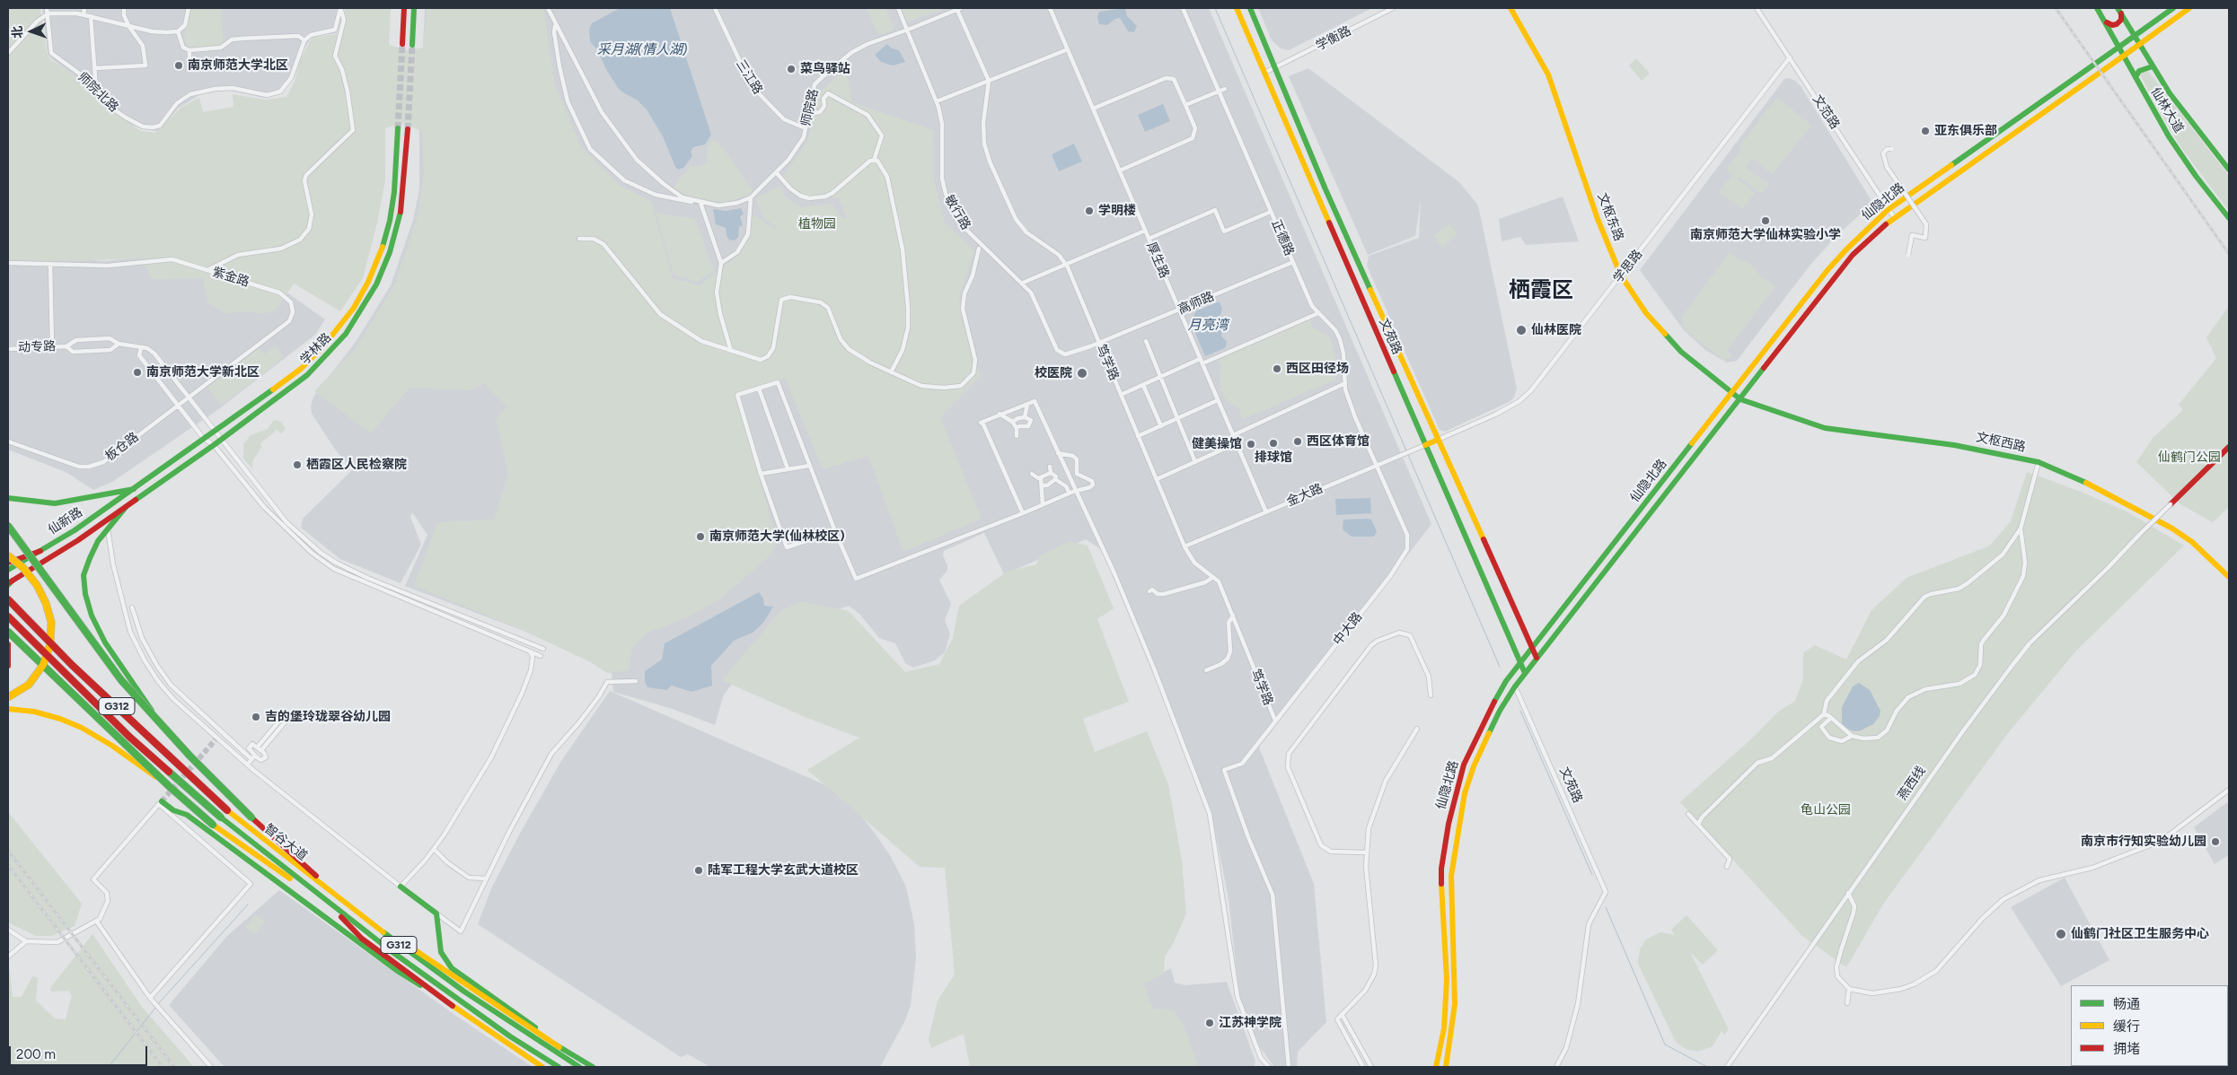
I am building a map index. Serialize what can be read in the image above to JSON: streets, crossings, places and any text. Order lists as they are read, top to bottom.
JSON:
{
  "streets": {
    "main road": [
      "仙林大道",
      "仙隐北路",
      "文枢东路",
      "文苑路",
      "学林路",
      "文枢西路",
      "仙新路",
      "G312",
      "智谷大道"
    ],
    "street": [
      "学衡路",
      "三江路",
      "师院北路",
      "师院路",
      "文范路",
      "敏行路",
      "正德路",
      "厚生路",
      "学思路",
      "紫金路",
      "高师路",
      "动专路",
      "笃学路",
      "板仓路",
      "金大路",
      "中大路",
      "燕西线"
    ]
  },
  "crossings": [
    ["学衡路", "文苑路"],
    ["三江路", "师院路"],
    ["师院路", "敏行路"],
    ["仙林大道", "仙隐北路"],
    ["文范路", "仙隐北路"],
    ["文范路", "学思路"],
    ["仙隐北路", "文枢东路"],
    ["仙隐北路", "文苑路"],
    ["仙隐北路", "文枢西路"],
    ["敏行路", "高师路"],
    ["敏行路", "笃学路"],
    ["文枢东路", "学思路"],
    ["文枢东路", "文枢西路"],
    ["正德路", "高师路"],
    ["正德路", "金大路"],
    ["正德路", "中大路"],
    ["厚生路", "高师路"],
    ["厚生路", "金大路"],
    ["学思路", "文苑路"],
    ["紫金路", "板仓路"],
    ["高师路", "笃学路"],
    ["文苑路", "金大路"],
    ["学林路", "仙新路"],
    ["笃学路", "金大路"],
    ["笃学路", "中大路"],
    ["金大路", "中大路"]
  ],
  "districts": ["栖霞区"],
  "water": ["采月湖(情人湖)", "月亮湾"],
  "parks": ["植物园", "仙鹤门公园", "龟山公园"],
  "places": [
    "南京师范大学北区",
    "菜鸟驿站",
    "亚东俱乐部",
    "学明楼",
    "南京师范大学仙林实验小学",
    "仙林医院",
    "西区田径场",
    "南京师范大学新北区",
    "校医院",
    "西区体育馆",
    "排球馆",
    "健美操馆",
    "栖霞区人民检察院",
    "南京师范大学(仙林校区)",
    "吉的堡玲珑翠谷幼儿园",
    "南京市行知实验幼儿园",
    "陆军工程大学玄武大道校区",
    "仙鹤门社区卫生服务中心",
    "江苏神学院"
  ],
  "legend": ["畅通", "缓行", "拥堵"],
  "scale_bar": "200 m",
  "north": "left"
}
